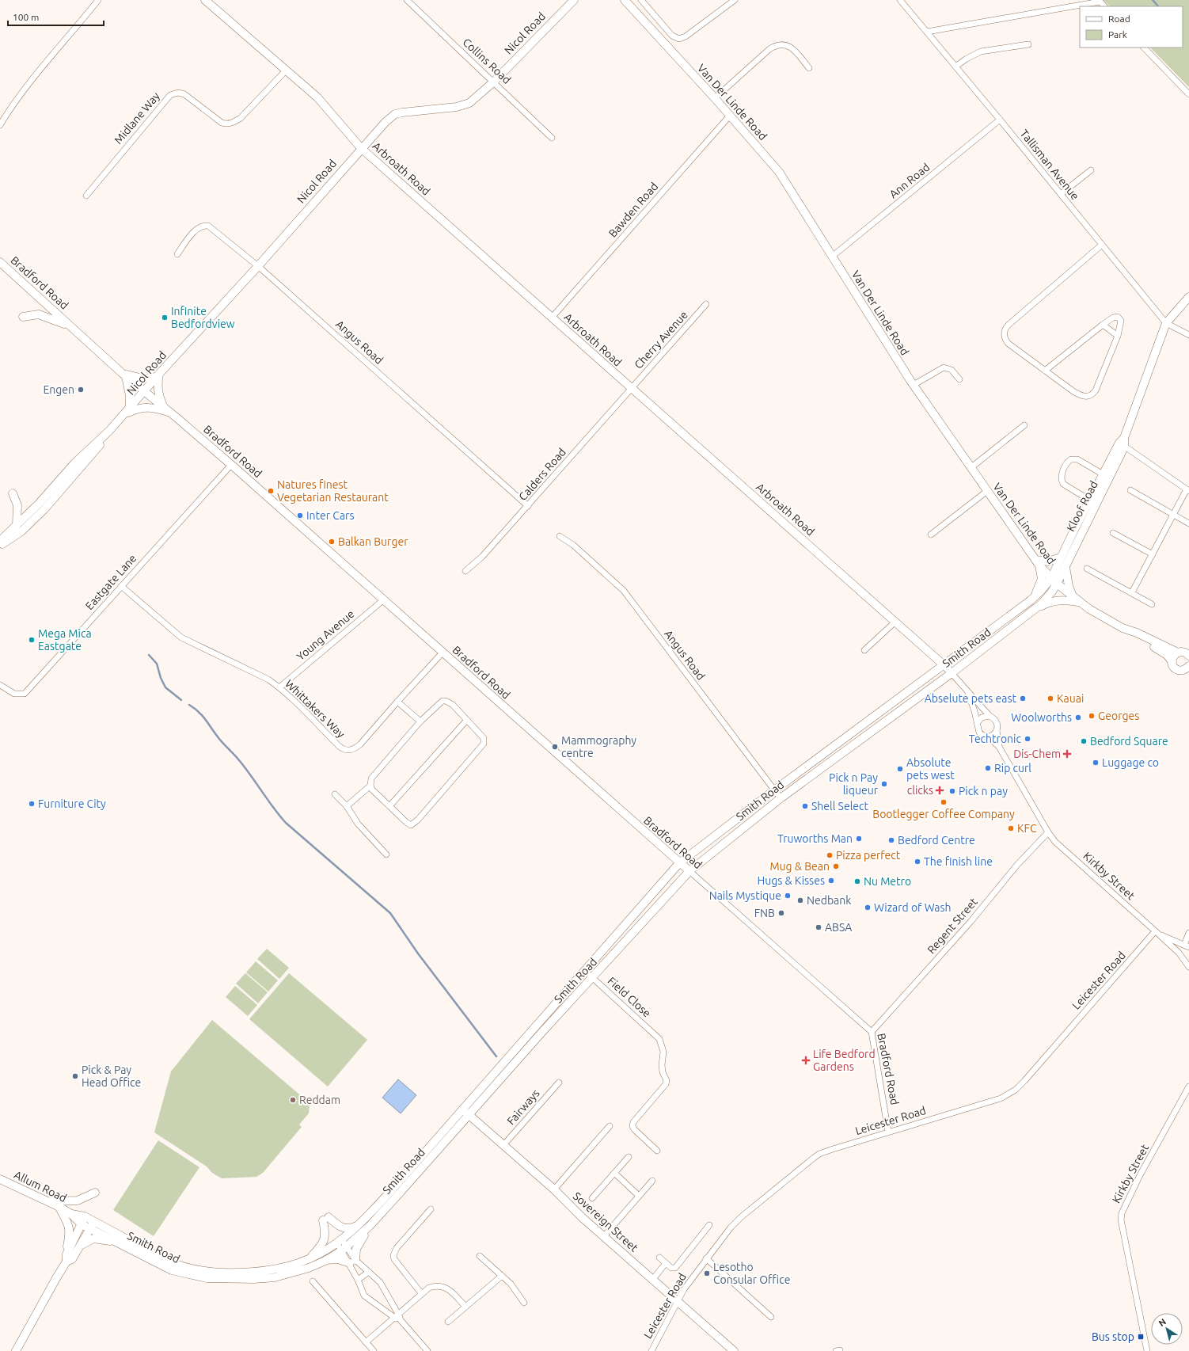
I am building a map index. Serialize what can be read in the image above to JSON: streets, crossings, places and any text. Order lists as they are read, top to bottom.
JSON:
{
  "streets": {
    "main road": [
      "Nicol Road",
      "Van Der Linde Road",
      "Arbroath Road",
      "Bradford Road",
      "Kloof Road",
      "Smith Road",
      "Allum Road",
      "Sovereign Street"
    ],
    "street": [
      "Collins Road",
      "Midlane Way",
      "Tallisman Avenue",
      "Ann Road",
      "Bawden Road",
      "Cherry Avenue",
      "Angus Road",
      "Calders Road",
      "Eastgate Lane",
      "Young Avenue",
      "Whittakers Way",
      "Kirkby Street",
      "Regent Street",
      "Leicester Road",
      "Field Close",
      "Fairways"
    ]
  },
  "crossings": [
    ["Nicol Road", "Collins Road"],
    ["Nicol Road", "Arbroath Road"],
    ["Nicol Road", "Bradford Road"],
    ["Nicol Road", "Angus Road"],
    ["Van Der Linde Road", "Ann Road"],
    ["Van Der Linde Road", "Bawden Road"],
    ["Van Der Linde Road", "Kloof Road"],
    ["Van Der Linde Road", "Smith Road"],
    ["Midlane Way", "Arbroath Road"],
    ["Tallisman Avenue", "Ann Road"],
    ["Tallisman Avenue", "Kloof Road"],
    ["Arbroath Road", "Bawden Road"],
    ["Arbroath Road", "Cherry Avenue"],
    ["Arbroath Road", "Calders Road"],
    ["Arbroath Road", "Smith Road"],
    ["Bradford Road", "Eastgate Lane"],
    ["Bradford Road", "Young Avenue"],
    ["Bradford Road", "Smith Road"],
    ["Bradford Road", "Whittakers Way"],
    ["Bradford Road", "Regent Street"],
    ["Bradford Road", "Leicester Road"],
    ["Cherry Avenue", "Calders Road"],
    ["Angus Road", "Calders Road"],
    ["Angus Road", "Smith Road"],
    ["Kloof Road", "Smith Road"],
    ["Eastgate Lane", "Whittakers Way"],
    ["Young Avenue", "Whittakers Way"],
    ["Smith Road", "Field Close"],
    ["Smith Road", "Allum Road"],
    ["Smith Road", "Sovereign Street"],
    ["Kirkby Street", "Regent Street"],
    ["Kirkby Street", "Leicester Road"],
    ["Leicester Road", "Sovereign Street"],
    ["Fairways", "Sovereign Street"]
  ],
  "places": {
    "other": [
      "Infinite Bedfordview",
      "Engen",
      "Natures finest Vegetarian Restaurant",
      "Inter Cars",
      "Balkan Burger",
      "Mega Mica Eastgate",
      "Abselute pets east",
      "Kauai",
      "Georges",
      "Woolworths",
      "Techtronic",
      "Bedford Square",
      "Mammography centre",
      "Luggage co",
      "Rip curl",
      "Absolute pets west",
      "Pick n Pay liqueur",
      "Pick n pay",
      "Bootlegger Coffee Company",
      "Furniture City",
      "Shell Select",
      "KFC",
      "Truworths Man",
      "Bedford Centre",
      "Pizza perfect",
      "The finish line",
      "Mug & Bean",
      "Hugs & Kisses",
      "Nu Metro",
      "Nails Mystique",
      "Nedbank",
      "Wizard of Wash",
      "FNB",
      "ABSA",
      "Pick & Pay Head Office",
      "Reddam",
      "Lesotho Consular Office"
    ],
    "health": ["Dis-Chem", "clicks", "Life Bedford Gardens"],
    "transit": ["Bus stop"]
  },
  "legend": ["Road", "Park"],
  "scale_bar": "100 m",
  "north": "top left"
}
